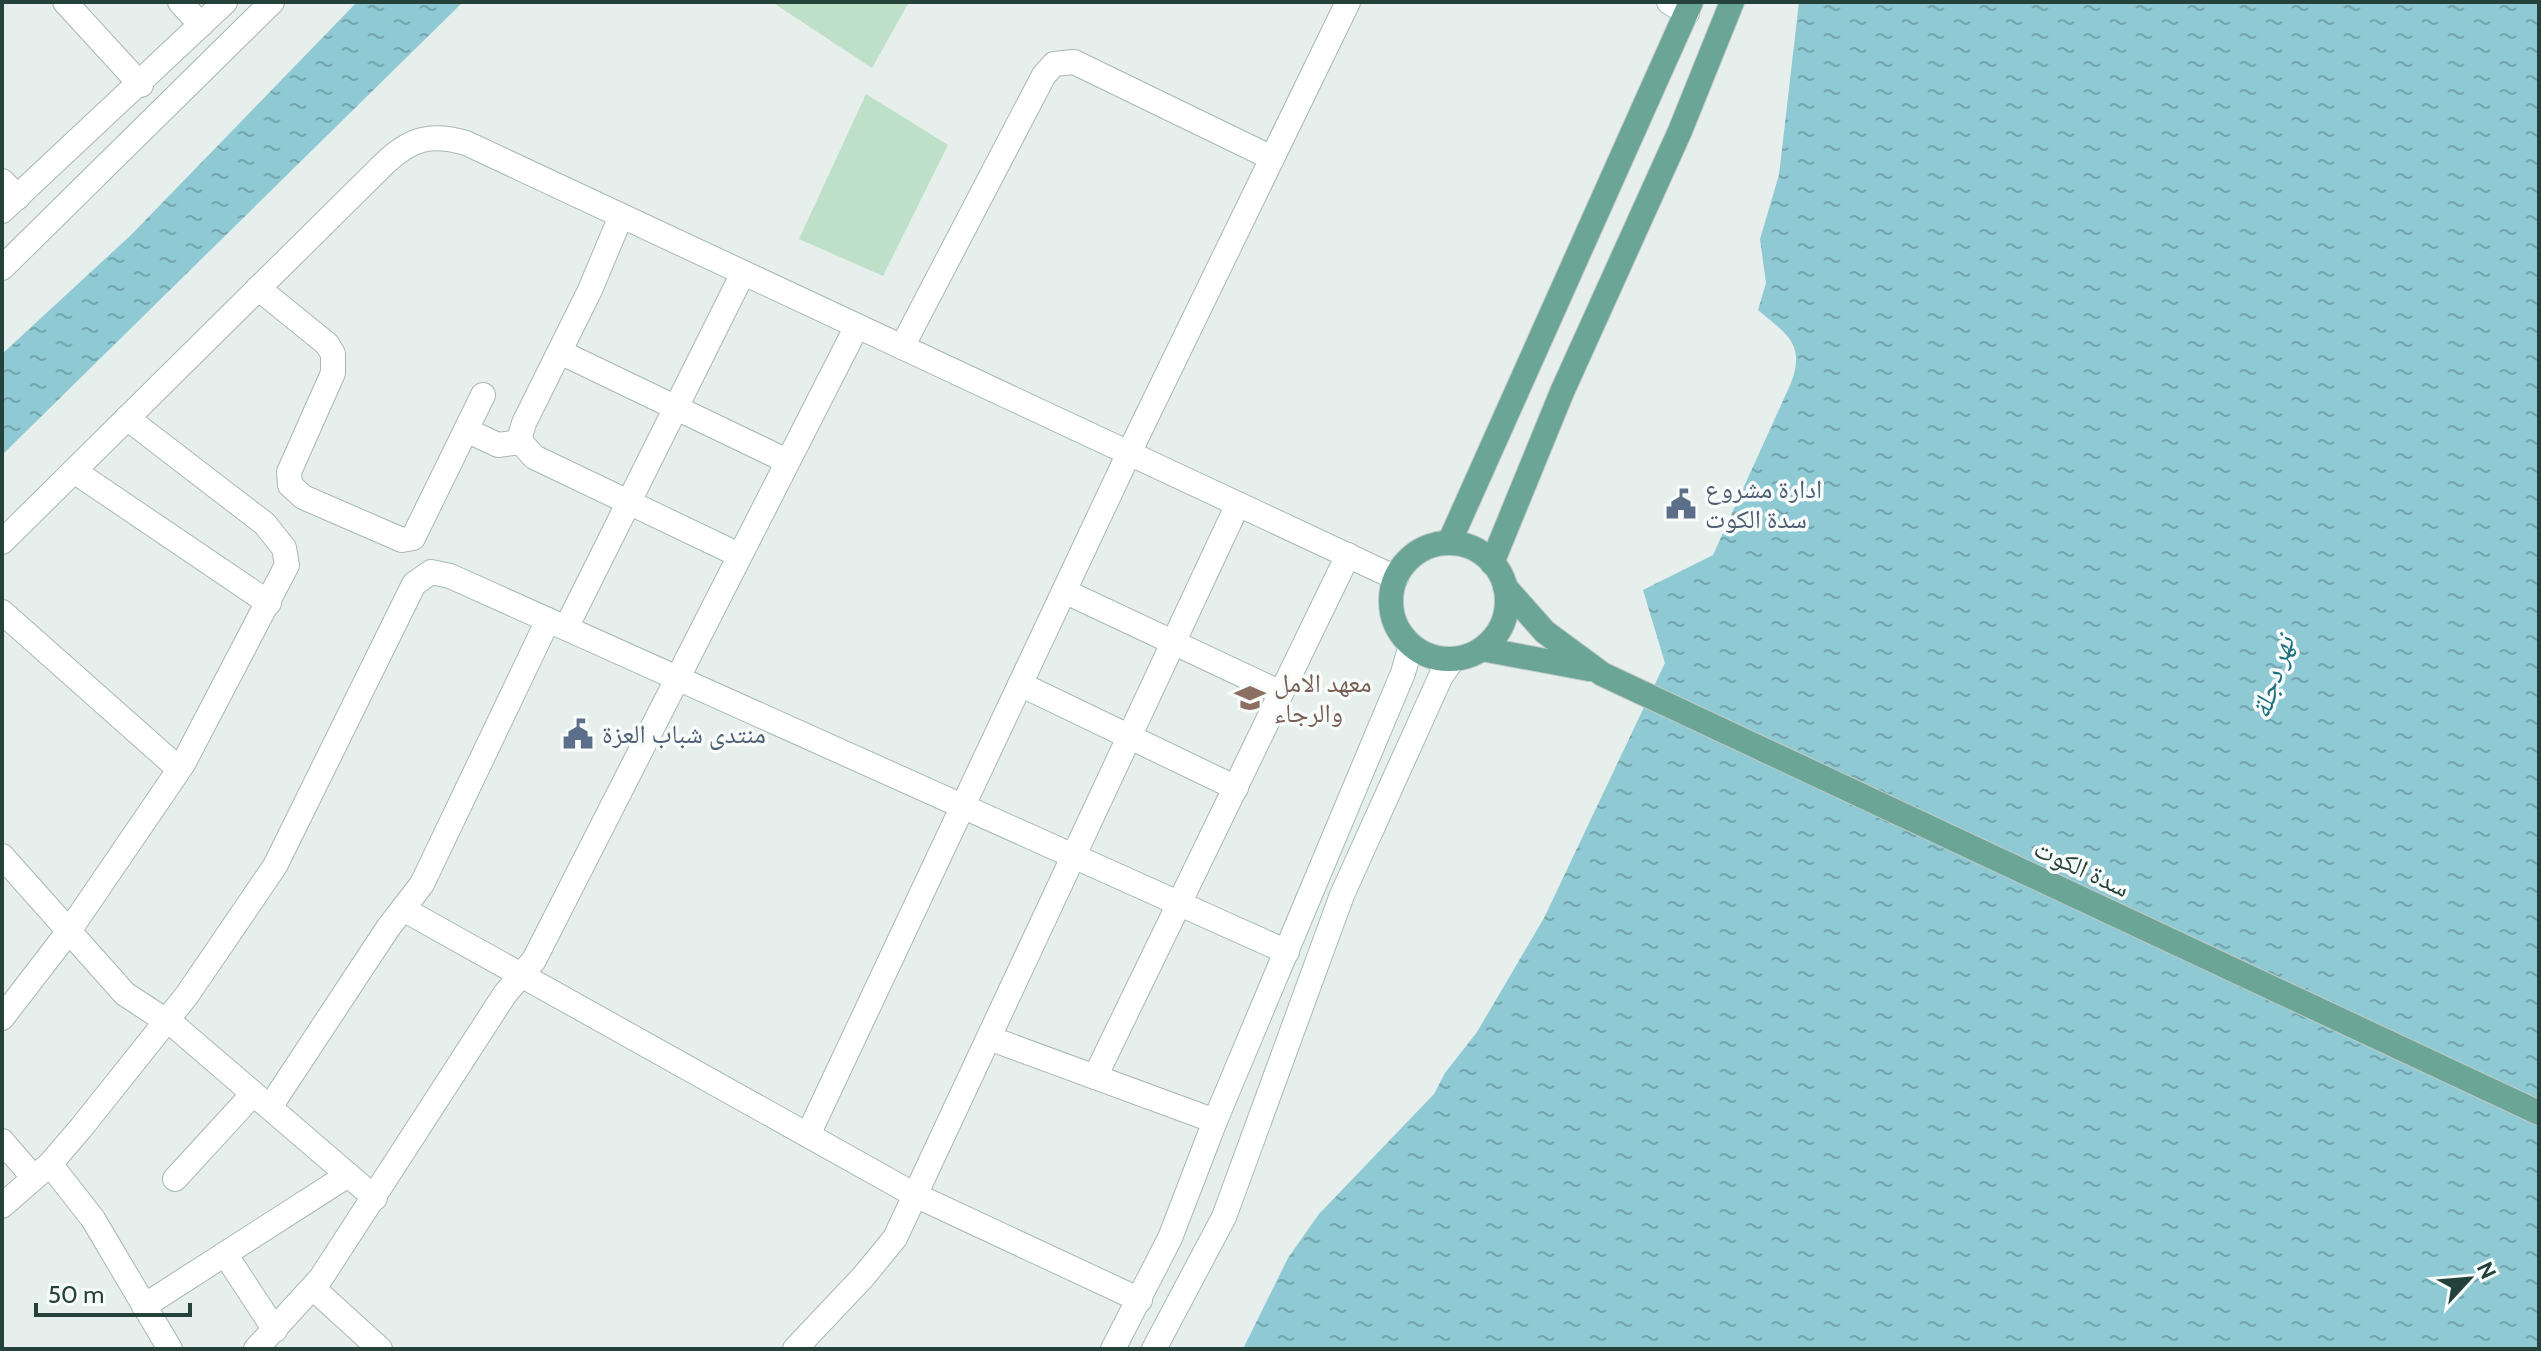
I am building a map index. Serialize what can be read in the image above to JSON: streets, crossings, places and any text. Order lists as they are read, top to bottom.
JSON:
{
  "streets": {
    "main road": ["سدة الكوت"]
  },
  "water": ["نهر دجلة"],
  "places": {
    "public building": ["ادارة مشروع سدة الكوت", "منتدى شباب العزة"],
    "school or university": ["معهد الامل والرجاء"]
  },
  "scale_bar": "50 m",
  "north": "top right"
}
